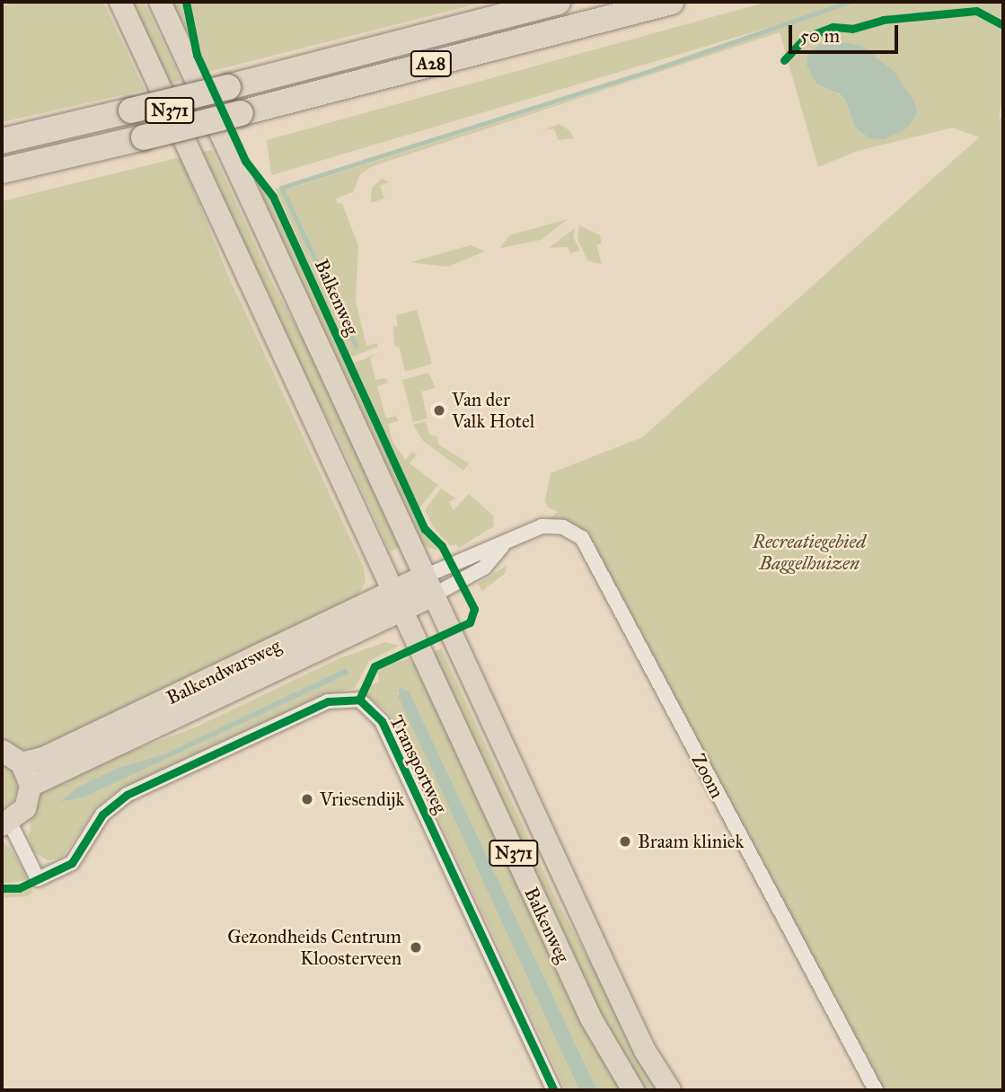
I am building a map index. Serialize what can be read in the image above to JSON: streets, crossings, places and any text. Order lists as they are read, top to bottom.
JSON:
{
  "streets": {
    "highway": ["A28"],
    "main road": [
      "N371",
      "Balkenweg",
      "Balkendwarsweg",
      "Zoom"
    ],
    "street": ["Transportweg"]
  },
  "crossings": [
    ["Balkenweg", "Balkendwarsweg"],
    ["Balkenweg", "Zoom"],
    ["Balkendwarsweg", "Zoom"]
  ],
  "parks": ["Recreatiegebied Baggelhuizen"],
  "places": [
    "Van der Valk Hotel",
    "Vriesendijk",
    "Braam kliniek",
    "Gezondheids Centrum Kloosterveen"
  ],
  "scale_bar": "50 m"
}
